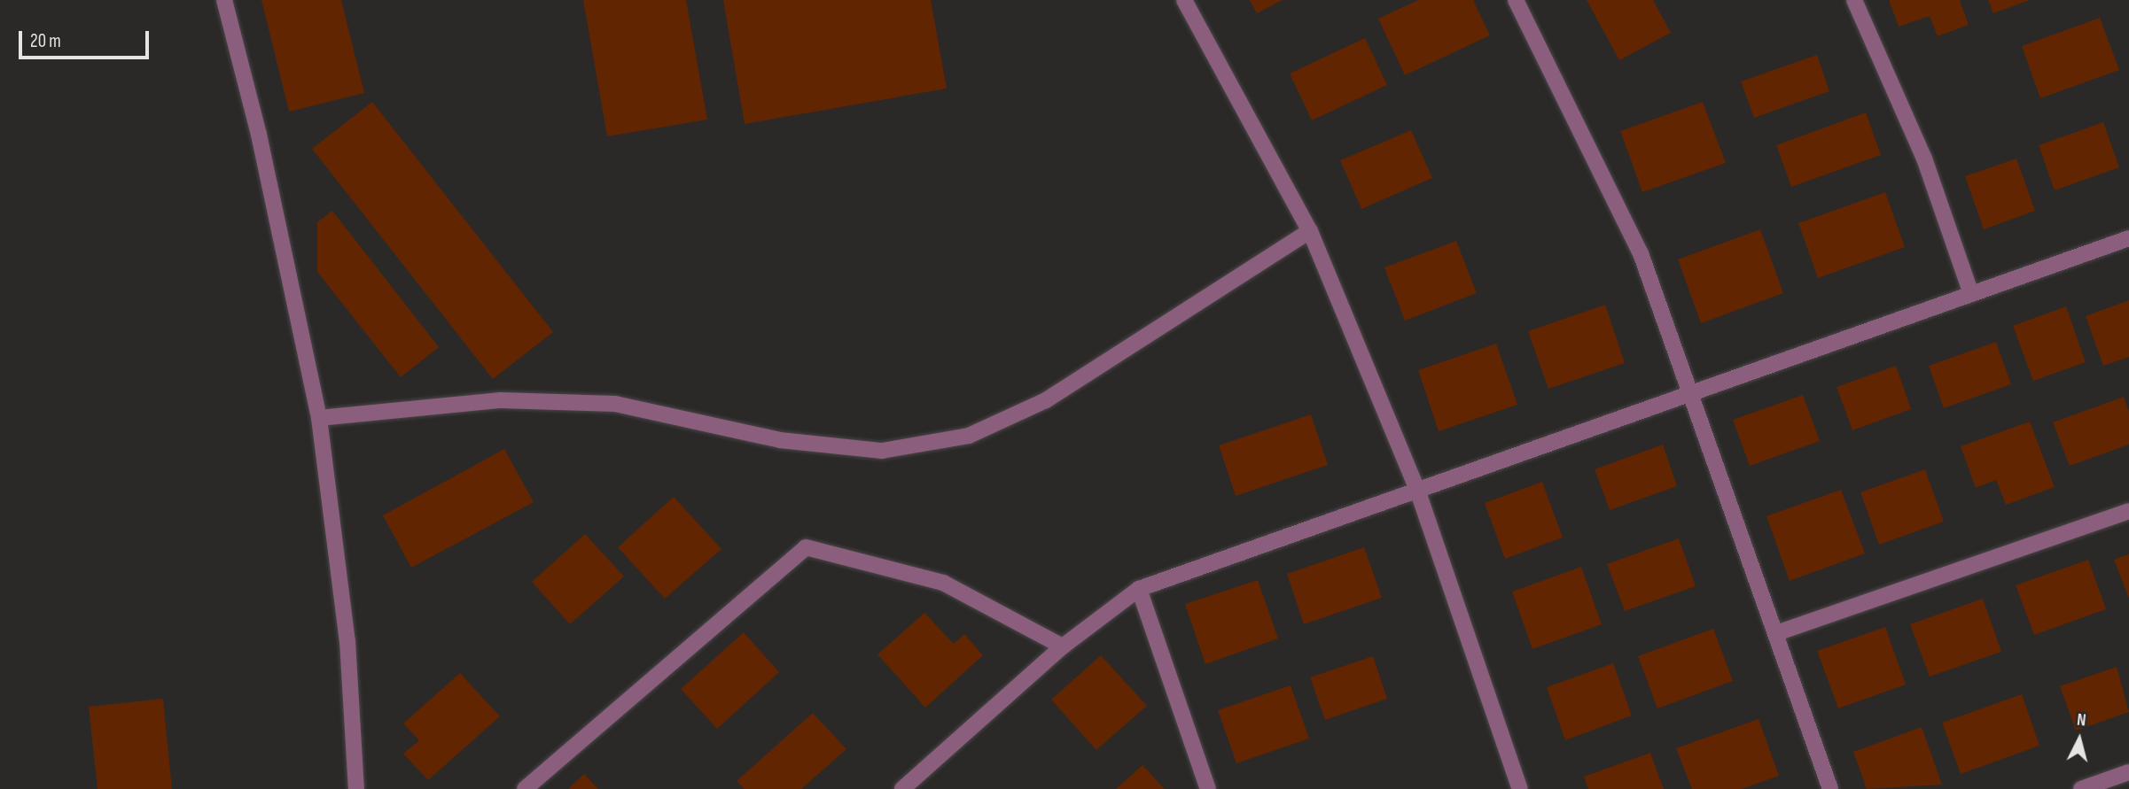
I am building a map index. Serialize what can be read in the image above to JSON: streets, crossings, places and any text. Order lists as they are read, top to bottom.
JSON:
{
  "scale_bar": "20 m",
  "north": "top"
}
